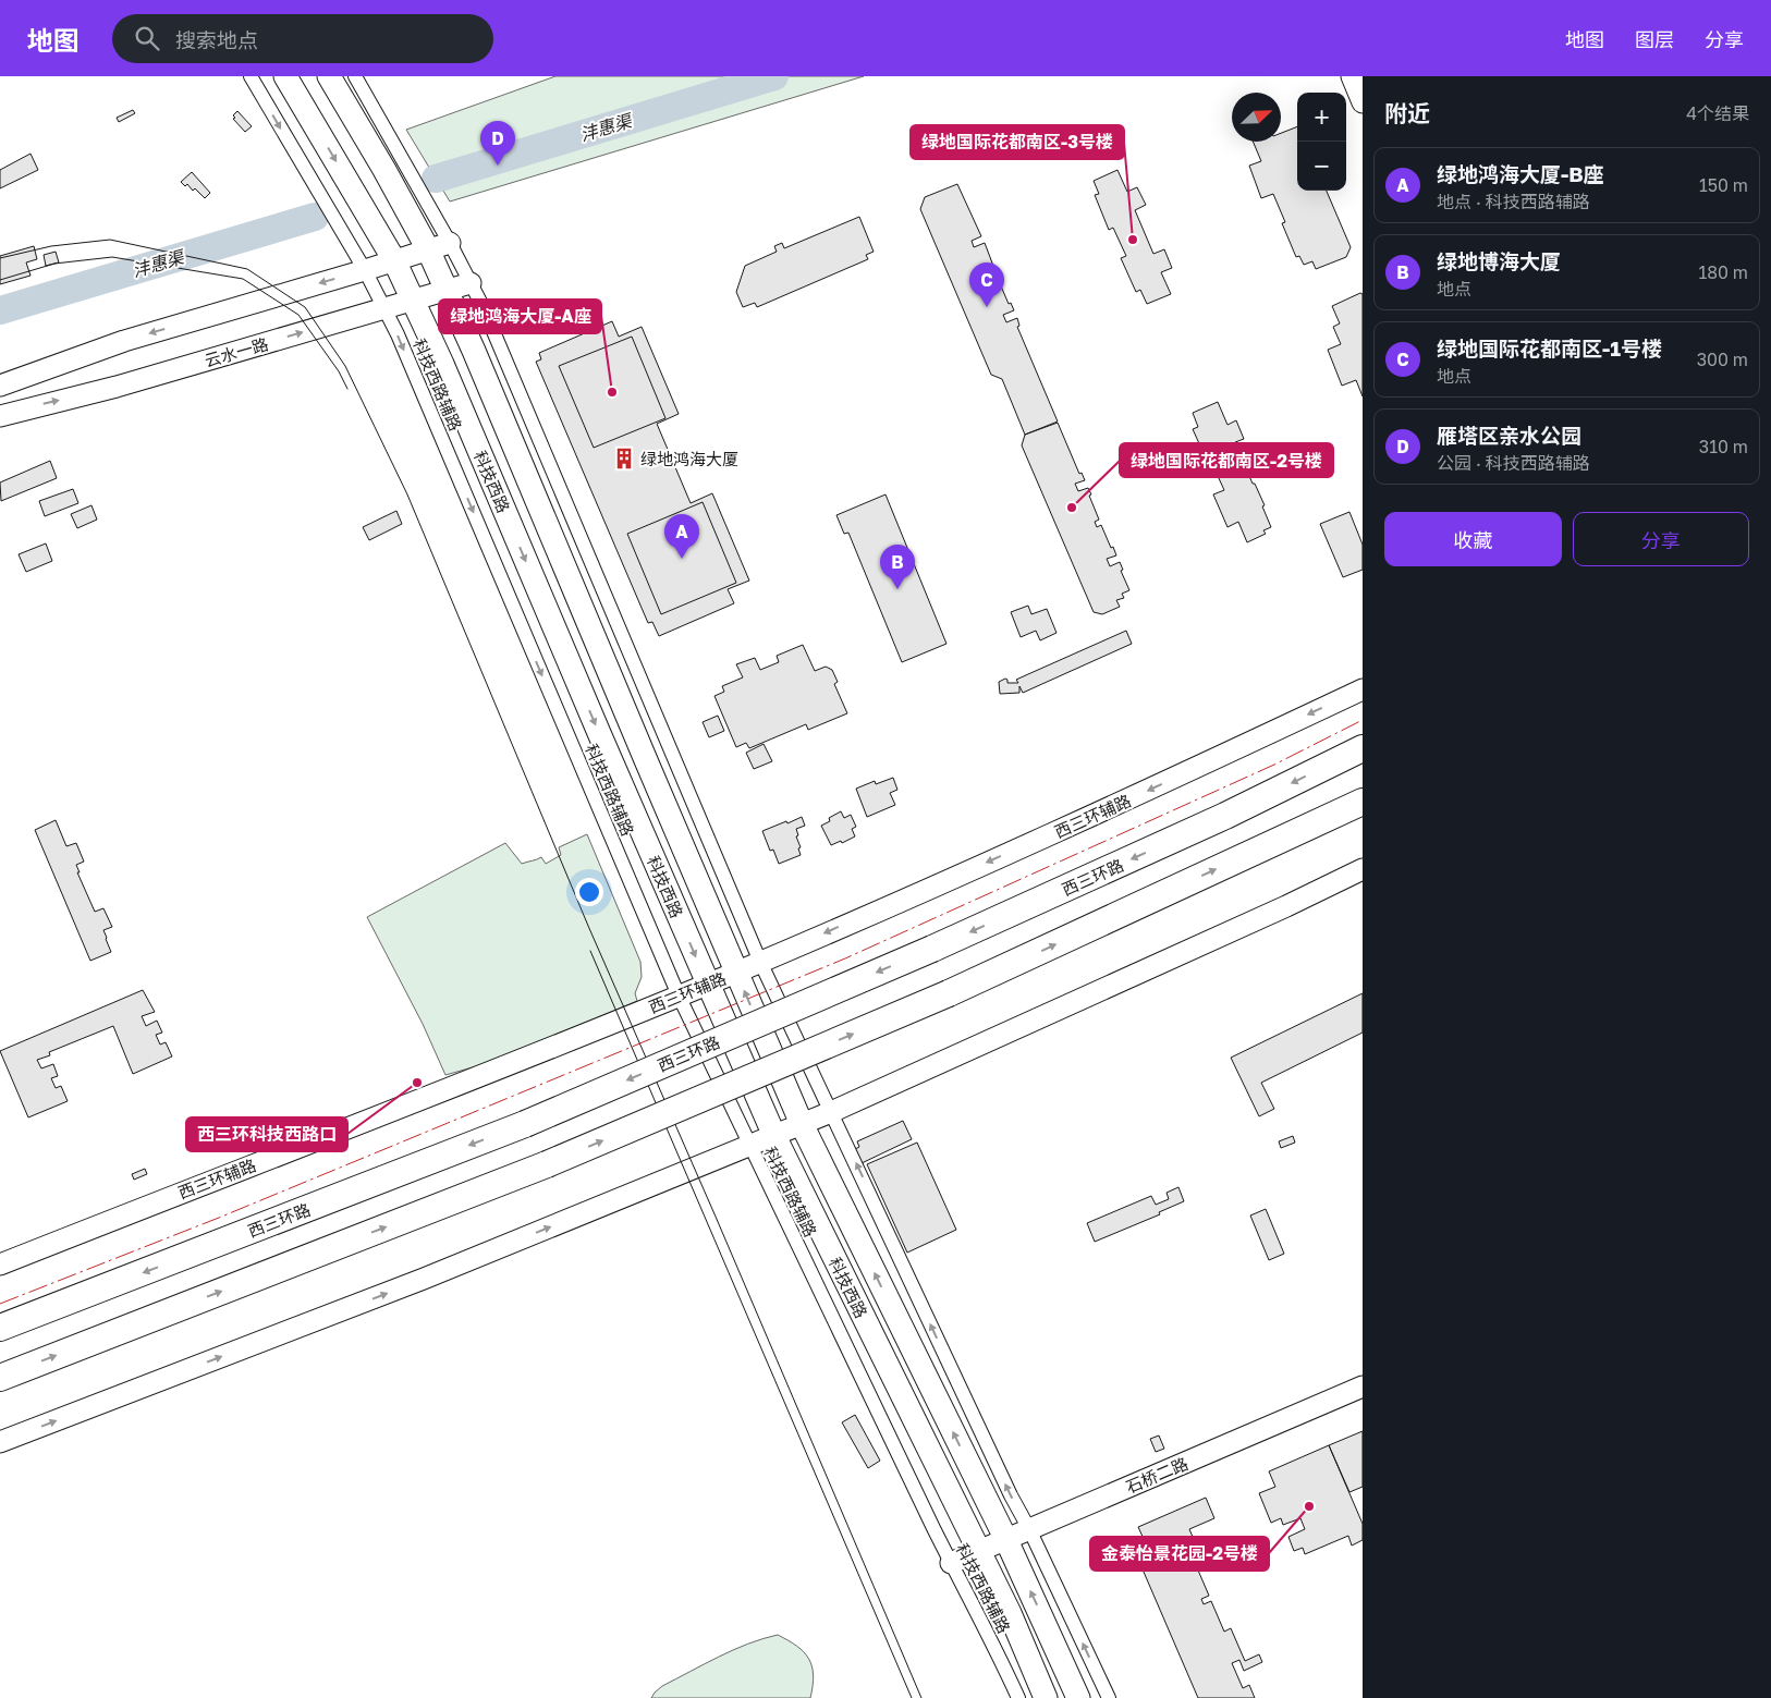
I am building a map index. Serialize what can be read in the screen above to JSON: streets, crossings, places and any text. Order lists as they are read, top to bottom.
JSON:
{
  "streets": {
    "highway": ["西三环路"],
    "main road": [
      "云水一路",
      "科技西路",
      "西三环辅路",
      "石桥二路"
    ],
    "street": ["科技西路辅路"]
  },
  "crossings": [
    ["云水一路", "科技西路辅路"],
    ["云水一路", "科技西路"],
    ["科技西路辅路", "西三环辅路"],
    ["科技西路辅路", "石桥二路"],
    ["科技西路", "西三环辅路"],
    ["科技西路", "石桥二路"]
  ],
  "water": ["沣惠渠"],
  "places": {
    "other": [
      "绿地国际花都南区-3号楼",
      "绿地鸿海大厦-A座",
      "绿地国际花都南区-2号楼",
      "西三环科技西路口",
      "金泰怡景花园-2号楼"
    ],
    "building": ["绿地鸿海大厦"]
  },
  "north": "top right",
  "page": {
    "header": "地图",
    "search": "搜索地点",
    "nav": ["地图", "图层", "分享"],
    "heading": ["附近", "4个结果"],
    "map_buttons": ["+", "−"],
    "pins": [
      "D",
      "C",
      "A",
      "B"
    ],
    "list": [
      {
        "mark": "A",
        "name": "绿地鸿海大厦-B座",
        "note": "地点 · 科技西路辅路",
        "value": "150 m"
      },
      {
        "mark": "B",
        "name": "绿地博海大厦",
        "note": "地点",
        "value": "180 m"
      },
      {
        "mark": "C",
        "name": "绿地国际花都南区-1号楼",
        "note": "地点",
        "value": "300 m"
      },
      {
        "mark": "D",
        "name": "雁塔区亲水公园",
        "note": "公园 · 科技西路辅路",
        "value": "310 m"
      }
    ],
    "buttons": ["收藏", "分享"]
  }
}
